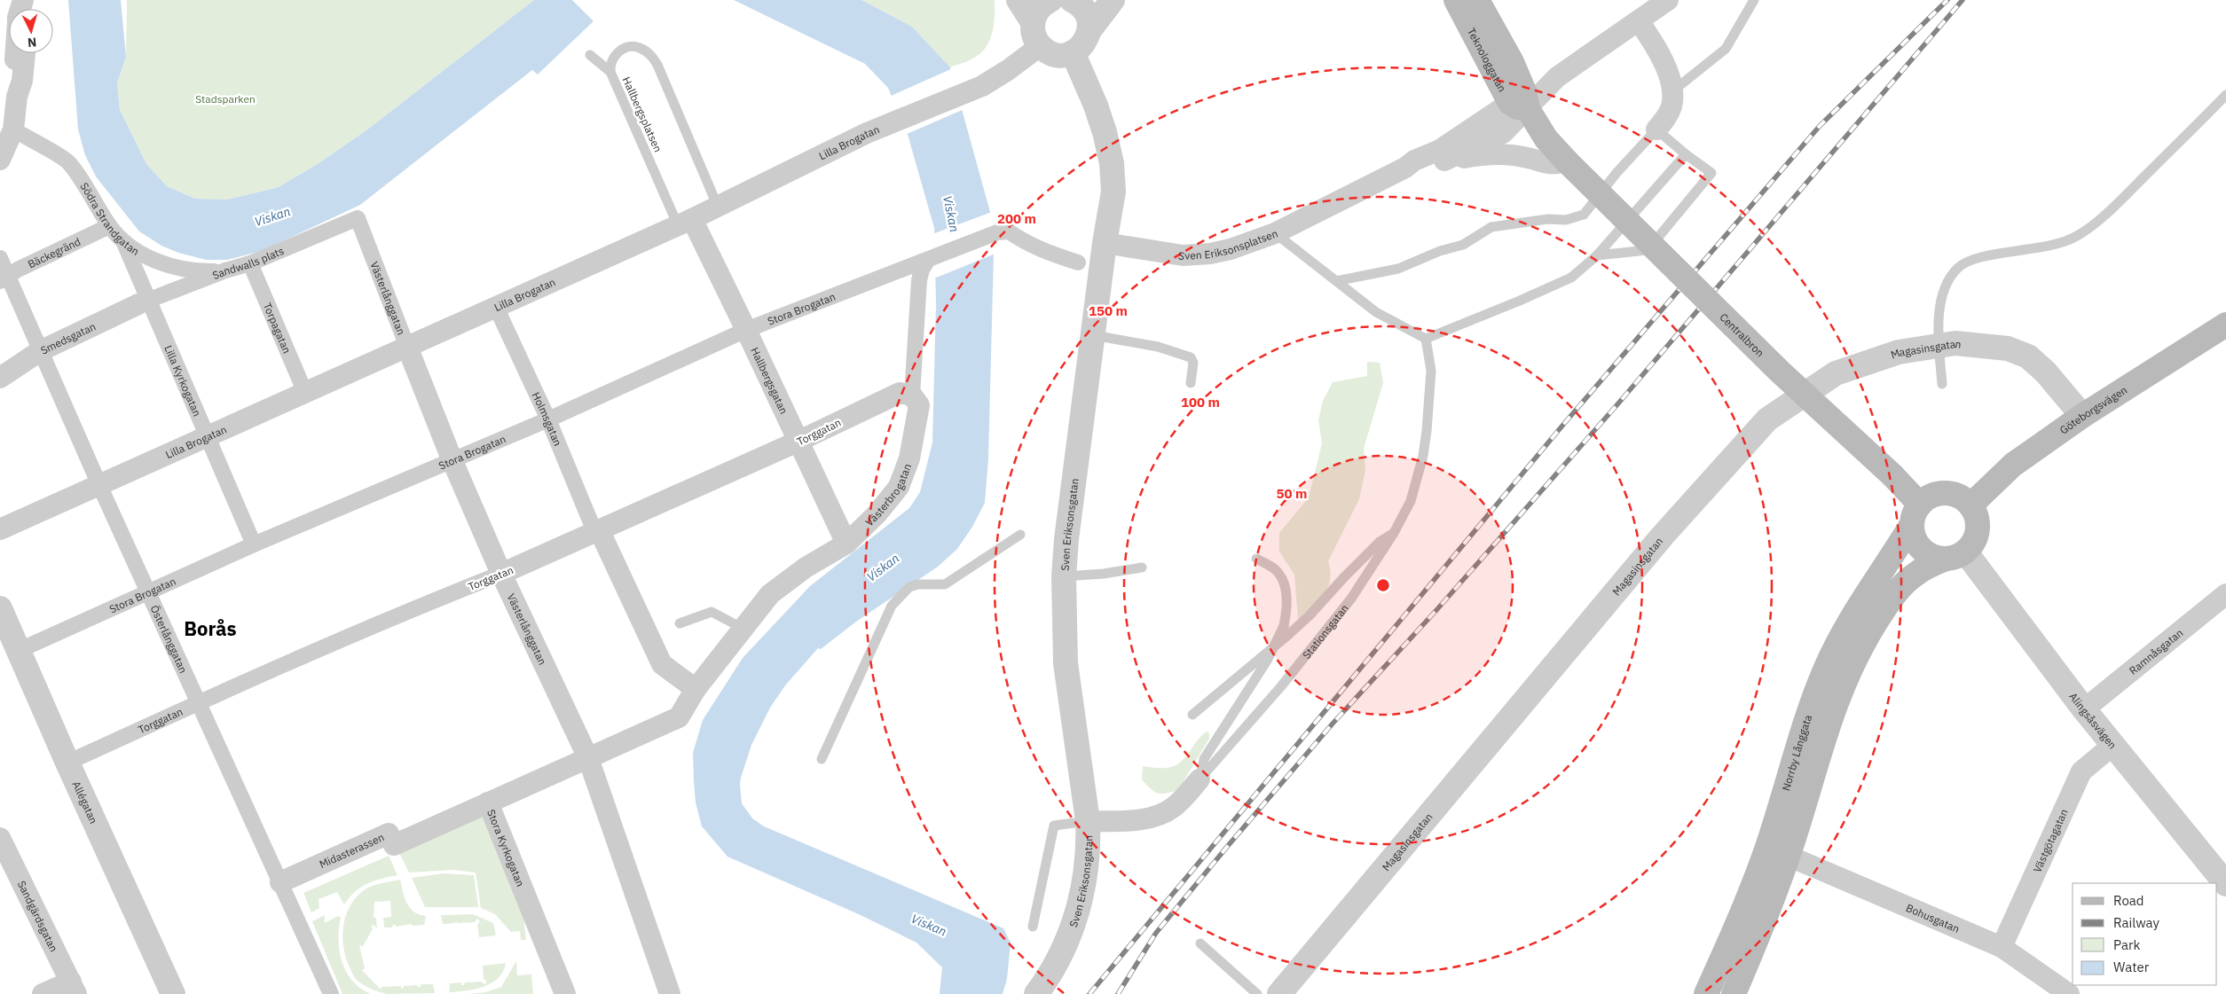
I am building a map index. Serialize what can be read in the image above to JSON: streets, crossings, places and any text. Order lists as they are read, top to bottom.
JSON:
{
  "streets": {
    "main road": [
      "Teknologgatan",
      "Centralbron",
      "Göteborgsvägen",
      "Norrby Långgata"
    ],
    "street": [
      "Lilla Brogatan",
      "Södra Strandgatan",
      "Sven Eriksonsplatsen",
      "Bäckegränd",
      "Sandwalls plats",
      "Västerlånggatan",
      "Stora Brogatan",
      "Torpagatan",
      "Smedsgatan",
      "Magasinsgatan",
      "Lilla Kyrkogatan",
      "Hallbergsgatan",
      "Holmsgatan",
      "Torggatan",
      "Västerbrogatan",
      "Sven Eriksonsgatan",
      "Stationsgatan",
      "Österlånggatan",
      "Ramnåsgatan",
      "Alingsåsvägen",
      "Allégatan",
      "Västgötagatan",
      "Stora Kyrkogatan",
      "Midasterassen",
      "Sandgärdsgatan",
      "Bohusgatan"
    ],
    "lane": ["Hallbergsplatsen"]
  },
  "crossings": [
    ["Teknologgatan", "Sven Eriksonsplatsen"],
    ["Teknologgatan", "Centralbron"],
    ["Hallbergsplatsen", "Lilla Brogatan"],
    ["Hallbergsplatsen", "Hallbergsgatan"],
    ["Lilla Brogatan", "Västerlånggatan"],
    ["Lilla Brogatan", "Torpagatan"],
    ["Lilla Brogatan", "Lilla Kyrkogatan"],
    ["Lilla Brogatan", "Hallbergsgatan"],
    ["Lilla Brogatan", "Holmsgatan"],
    ["Lilla Brogatan", "Österlånggatan"],
    ["Södra Strandgatan", "Bäckegränd"],
    ["Södra Strandgatan", "Sandwalls plats"],
    ["Södra Strandgatan", "Lilla Kyrkogatan"],
    ["Sven Eriksonsplatsen", "Centralbron"],
    ["Sven Eriksonsplatsen", "Sven Eriksonsgatan"],
    ["Sven Eriksonsplatsen", "Stationsgatan"],
    ["Bäckegränd", "Österlånggatan"],
    ["Sandwalls plats", "Västerlånggatan"],
    ["Sandwalls plats", "Torpagatan"],
    ["Sandwalls plats", "Smedsgatan"],
    ["Sandwalls plats", "Lilla Kyrkogatan"],
    ["Västerlånggatan", "Stora Brogatan"],
    ["Västerlånggatan", "Torggatan"],
    ["Västerlånggatan", "Västerbrogatan"],
    ["Västerlånggatan", "Stora Kyrkogatan"],
    ["Stora Brogatan", "Lilla Kyrkogatan"],
    ["Stora Brogatan", "Hallbergsgatan"],
    ["Stora Brogatan", "Holmsgatan"],
    ["Stora Brogatan", "Västerbrogatan"],
    ["Stora Brogatan", "Österlånggatan"],
    ["Stora Brogatan", "Allégatan"],
    ["Centralbron", "Göteborgsvägen"],
    ["Centralbron", "Alingsåsvägen"],
    ["Centralbron", "Norrby Långgata"],
    ["Smedsgatan", "Lilla Kyrkogatan"],
    ["Smedsgatan", "Österlånggatan"],
    ["Magasinsgatan", "Göteborgsvägen"],
    ["Hallbergsgatan", "Torggatan"],
    ["Hallbergsgatan", "Västerbrogatan"],
    ["Göteborgsvägen", "Alingsåsvägen"],
    ["Göteborgsvägen", "Norrby Långgata"],
    ["Holmsgatan", "Torggatan"],
    ["Holmsgatan", "Västerbrogatan"],
    ["Torggatan", "Västerbrogatan"],
    ["Torggatan", "Österlånggatan"],
    ["Torggatan", "Allégatan"],
    ["Västerbrogatan", "Stora Kyrkogatan"],
    ["Sven Eriksonsgatan", "Stationsgatan"],
    ["Österlånggatan", "Midasterassen"],
    ["Ramnåsgatan", "Alingsåsvägen"],
    ["Alingsåsvägen", "Norrby Långgata"],
    ["Alingsåsvägen", "Västgötagatan"],
    ["Norrby Långgata", "Bohusgatan"],
    ["Västgötagatan", "Bohusgatan"],
    ["Stora Kyrkogatan", "Midasterassen"]
  ],
  "districts": ["Borås"],
  "water": ["Viskan"],
  "parks": ["Stadsparken"],
  "legend": [
    "Road",
    "Railway",
    "Park",
    "Water"
  ],
  "north": "bottom",
  "rings": [
    "200 m",
    "150 m",
    "100 m",
    "50 m"
  ]
}
